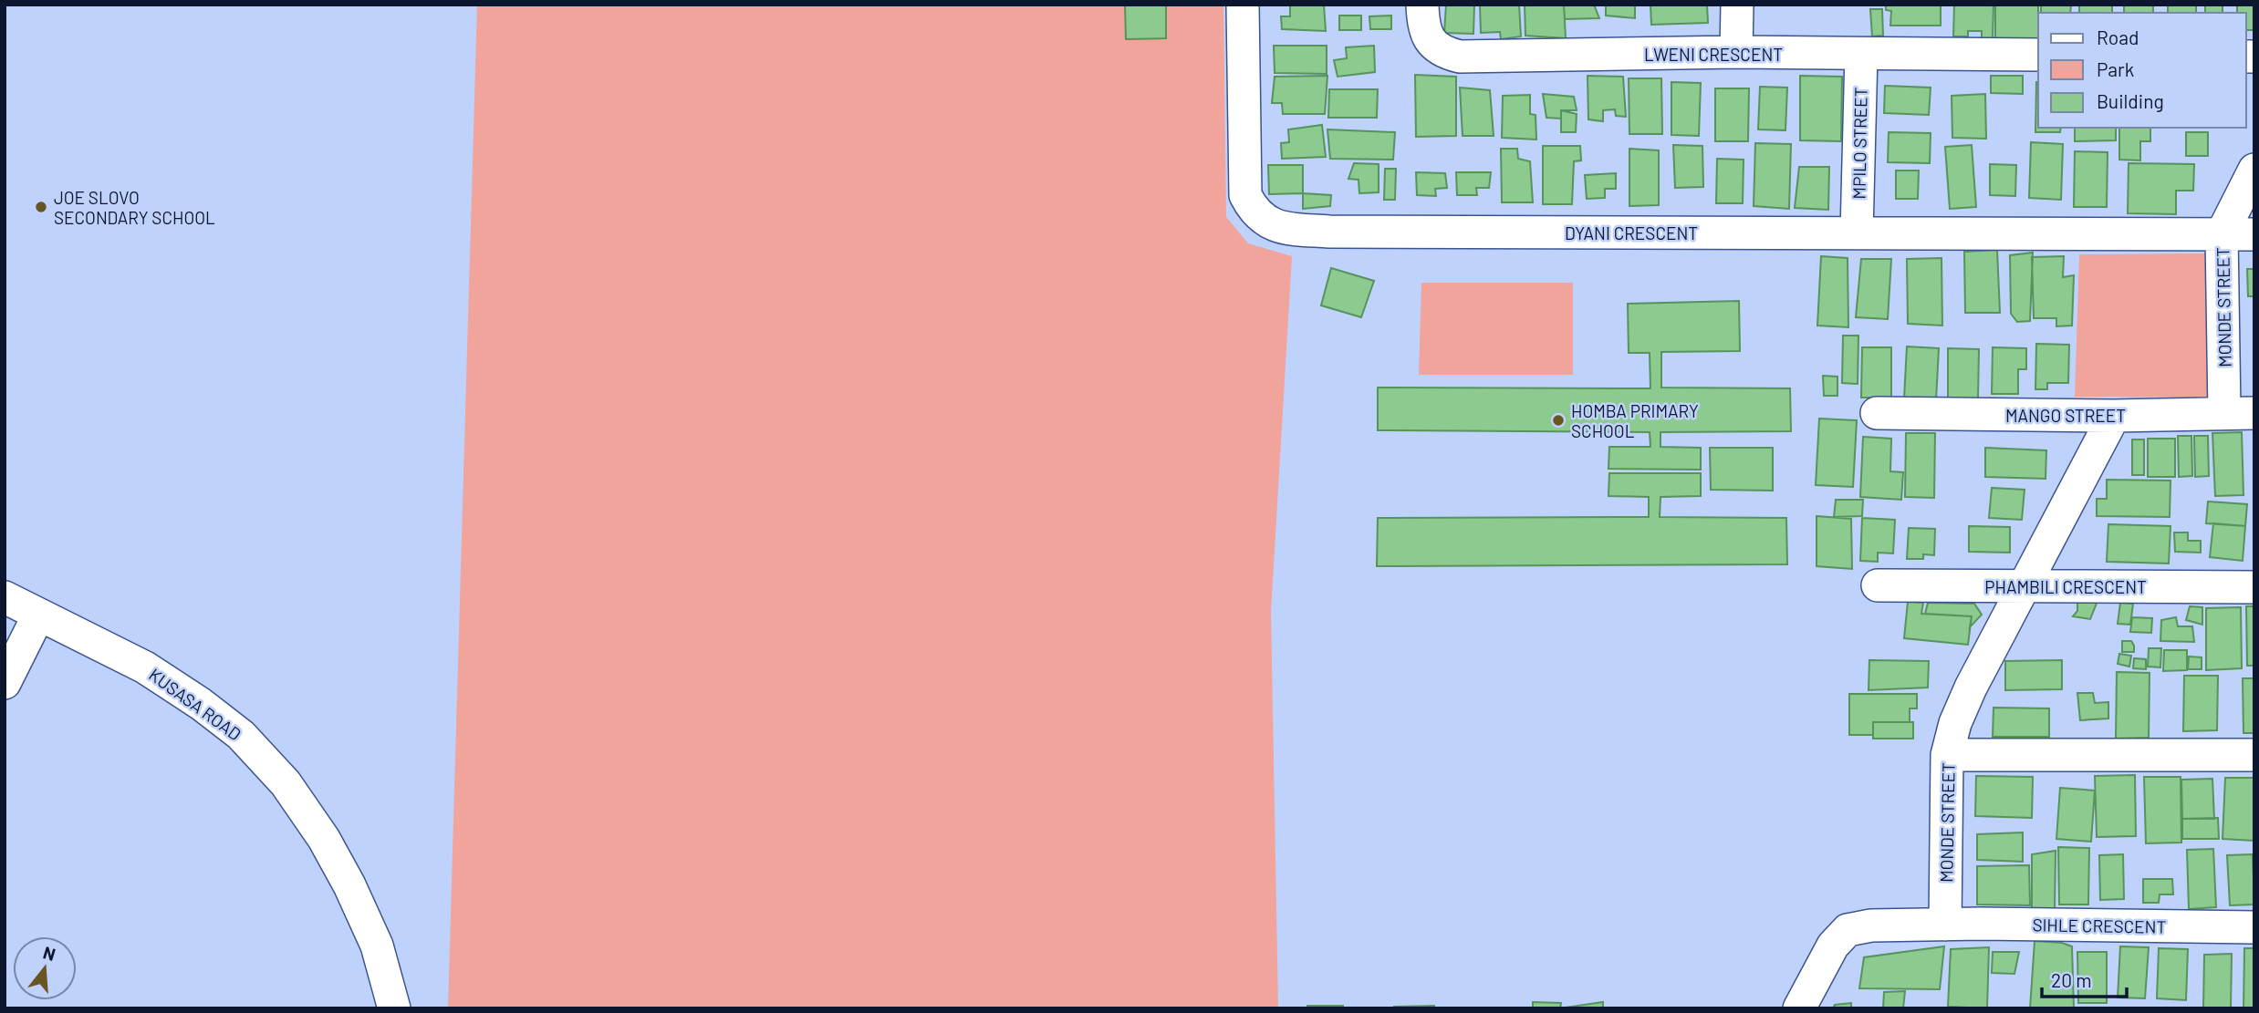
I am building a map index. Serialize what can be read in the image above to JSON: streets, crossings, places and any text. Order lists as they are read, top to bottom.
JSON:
{
  "streets": {
    "street": [
      "LWENI CRESCENT",
      "MPILO STREET",
      "DYANI CRESCENT",
      "MONDE STREET",
      "MANGO STREET",
      "PHAMBILI CRESCENT",
      "KUSASA ROAD",
      "SIHLE CRESCENT"
    ]
  },
  "crossings": [
    ["LWENI CRESCENT", "MPILO STREET"],
    ["MPILO STREET", "DYANI CRESCENT"],
    ["DYANI CRESCENT", "MONDE STREET"],
    ["MONDE STREET", "MANGO STREET"],
    ["MONDE STREET", "PHAMBILI CRESCENT"],
    ["MONDE STREET", "SIHLE CRESCENT"]
  ],
  "places": ["JOE SLOVO SECONDARY SCHOOL", "HOMBA PRIMARY SCHOOL"],
  "legend": ["Road", "Park", "Building"],
  "scale_bar": "20 m",
  "north": "top"
}
